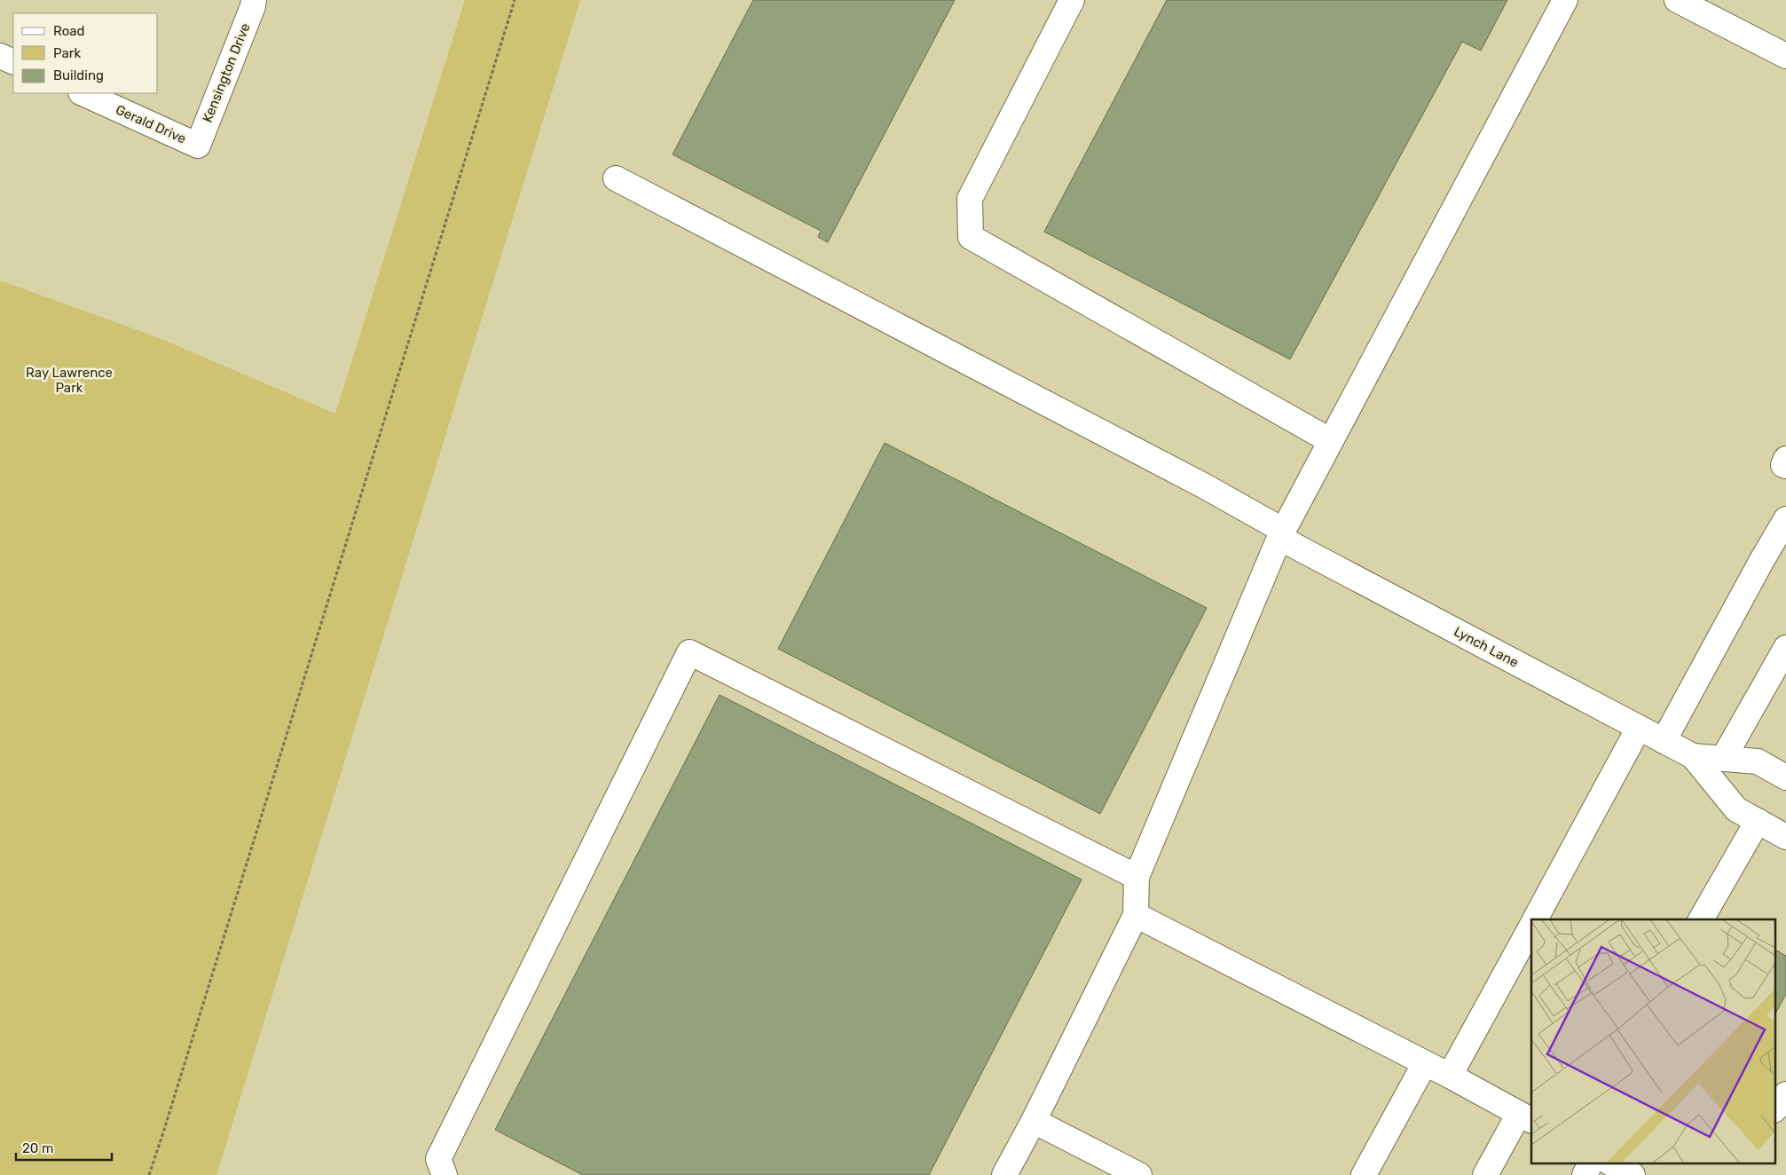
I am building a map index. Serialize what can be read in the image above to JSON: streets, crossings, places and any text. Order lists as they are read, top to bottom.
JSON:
{
  "streets": {
    "street": ["Kensington Drive", "Gerald Drive", "Lynch Lane"]
  },
  "crossings": [
    ["Kensington Drive", "Gerald Drive"]
  ],
  "parks": ["Ray Lawrence Park"],
  "legend": ["Road", "Park", "Building"],
  "scale_bar": "20 m"
}
